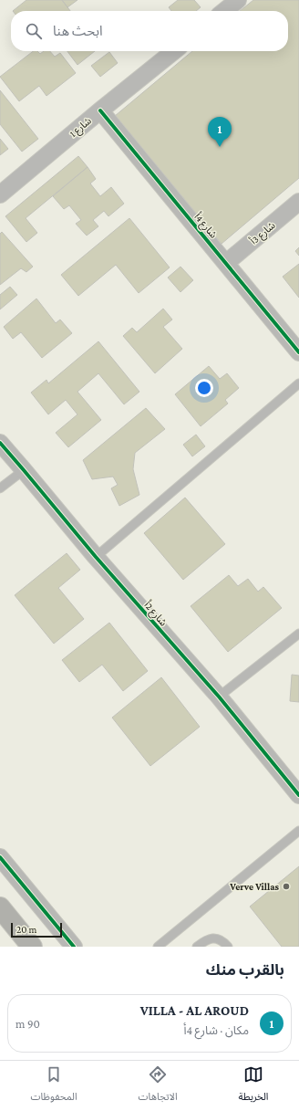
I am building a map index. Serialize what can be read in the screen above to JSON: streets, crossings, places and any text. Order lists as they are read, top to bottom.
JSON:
{
  "streets": {
    "street": [
      "شارع 1",
      "شارع 4أ",
      "شارع 3أ",
      "شارع 2أ"
    ]
  },
  "crossings": [
    ["شارع 1", "شارع 4أ"],
    ["شارع 4أ", "شارع 3أ"]
  ],
  "places": ["Verve Villas"],
  "scale_bar": "20 m",
  "page": {
    "search": "ابحث هنا",
    "pins": "1",
    "scale": "20 m",
    "heading": "بالقرب منك",
    "list": [
      {
        "mark": "1",
        "name": "VILLA - AL AROUD",
        "note": "مكان · شارع 4أ",
        "value": "90 m"
      }
    ],
    "nav": ["الخريطة", "الاتجاهات", "المحفوظات"]
  }
}
